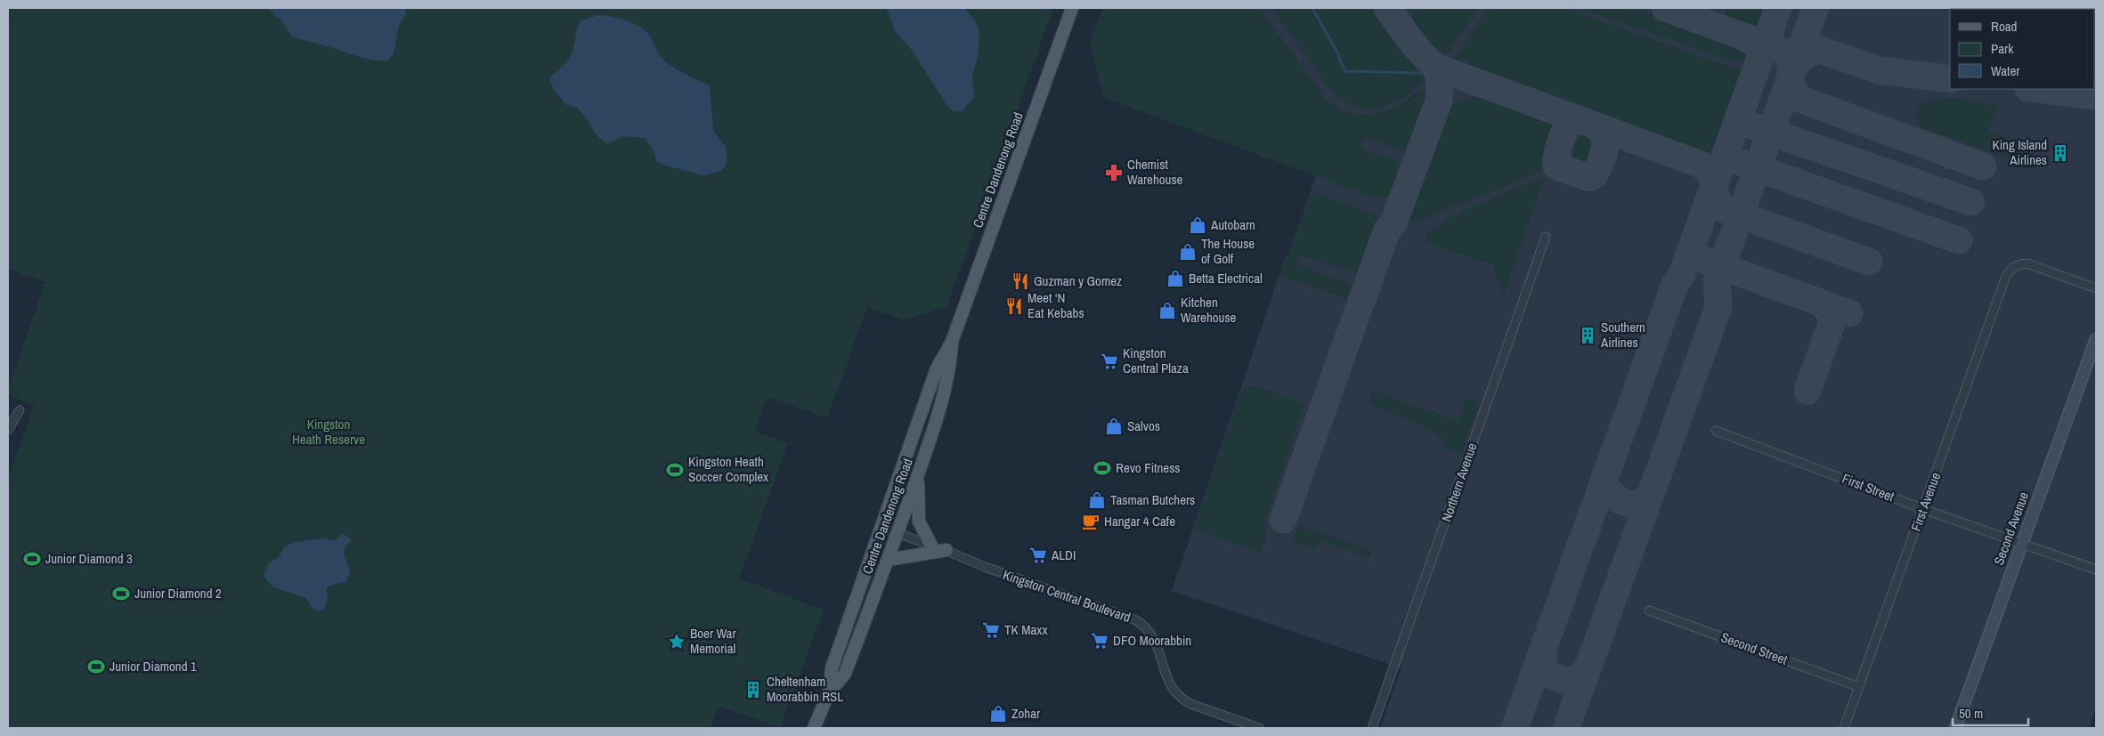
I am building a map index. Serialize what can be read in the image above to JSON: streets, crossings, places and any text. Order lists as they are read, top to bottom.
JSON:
{
  "streets": {
    "main road": ["Centre Dandenong Road", "Second Avenue"],
    "street": [
      "Northern Avenue",
      "First Street",
      "First Avenue",
      "Kingston Central Boulevard",
      "Second Street"
    ]
  },
  "crossings": [
    ["Centre Dandenong Road", "Kingston Central Boulevard"],
    ["First Street", "First Avenue"],
    ["First Street", "Second Avenue"],
    ["First Avenue", "Second Street"]
  ],
  "parks": ["Kingston Heath Reserve"],
  "places": {
    "building": ["King Island Airlines", "Southern Airlines", "Cheltenham Moorabbin RSL"],
    "pharmacy": ["Chemist Warehouse"],
    "shop": [
      "Autobarn",
      "The House of Golf",
      "Betta Electrical",
      "Kitchen Warehouse",
      "Salvos",
      "Tasman Butchers",
      "Zohar"
    ],
    "restaurant": ["Guzman y Gomez", "Meet ‘N Eat Kebabs"],
    "supermarket": [
      "Kingston Central Plaza",
      "ALDI",
      "TK Maxx",
      "DFO Moorabbin"
    ],
    "sports": [
      "Revo Fitness",
      "Kingston Heath Soccer Complex",
      "Junior Diamond 3",
      "Junior Diamond 2",
      "Junior Diamond 1"
    ],
    "cafe": ["Hangar 4 Cafe"],
    "place": ["Boer War Memorial"]
  },
  "legend": ["Road", "Park", "Water"],
  "scale_bar": "50 m"
}
